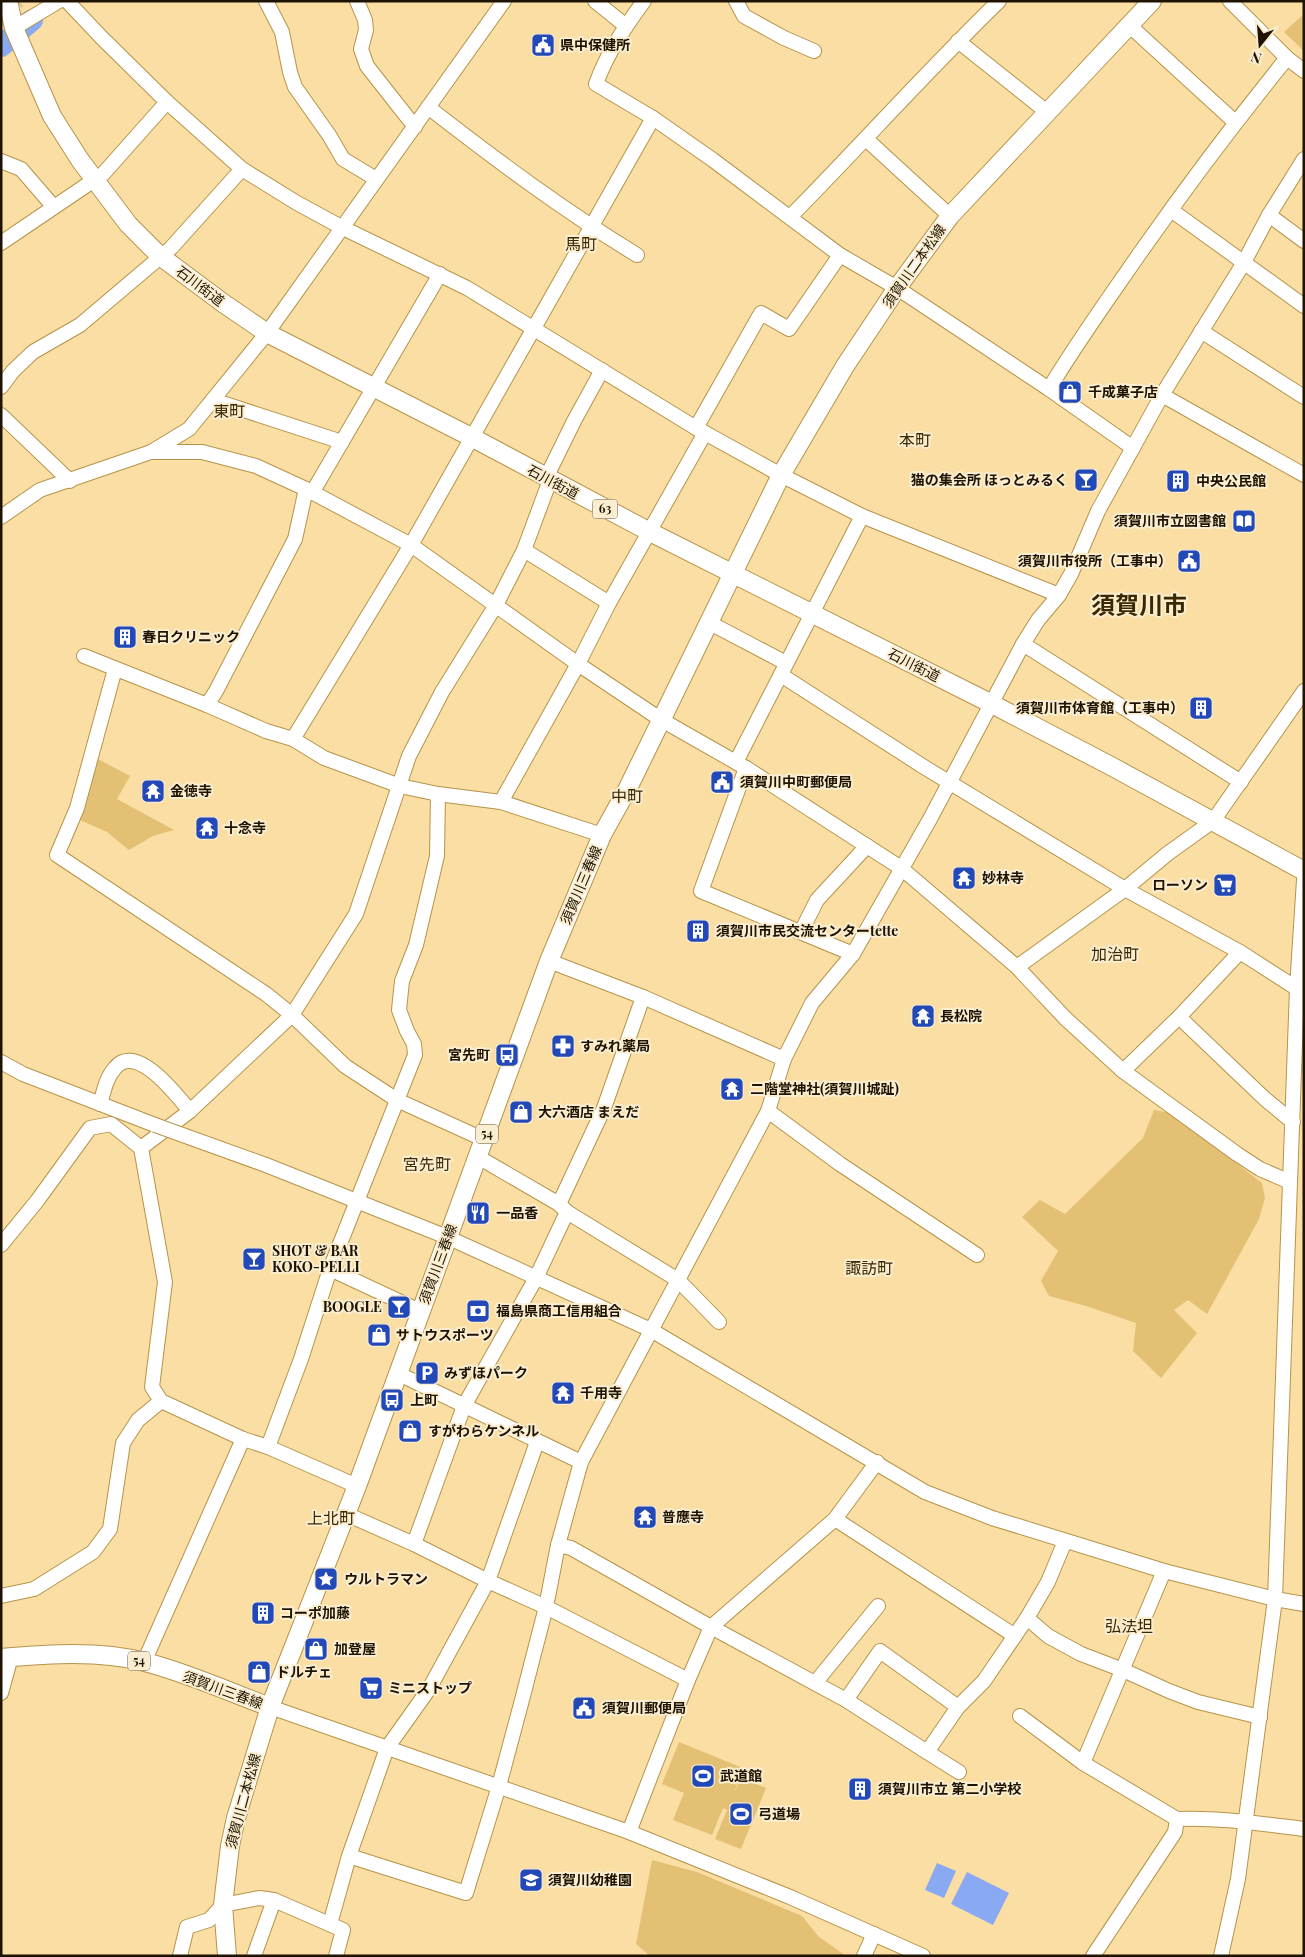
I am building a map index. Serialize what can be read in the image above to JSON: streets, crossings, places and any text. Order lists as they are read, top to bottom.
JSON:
{
  "streets": {
    "main road": [
      "須賀川二本松線",
      "石川街道",
      "63",
      "須賀川三春線",
      "54"
    ]
  },
  "crossings": [
    ["須賀川二本松線", "石川街道"],
    ["須賀川二本松線", "須賀川三春線"],
    ["石川街道", "須賀川三春線"]
  ],
  "districts": [
    "馬町",
    "東町",
    "本町",
    "須賀川市",
    "中町",
    "加治町",
    "宮先町",
    "諏訪町",
    "上北町",
    "弘法坦"
  ],
  "places": {
    "public building": [
      "県中保健所",
      "須賀川市役所（工事中）",
      "須賀川中町郵便局",
      "須賀川郵便局"
    ],
    "shop": [
      "千成菓子店",
      "大六酒店 まえだ",
      "サトウスポーツ",
      "すがわらケンネル",
      "加登屋",
      "ドルチェ"
    ],
    "bar": ["猫の集会所 ほっとみるく", "SHOT & BAR KOKO-PELLI", "BOOGLE"],
    "building": [
      "中央公民館",
      "春日クリニック",
      "須賀川市体育館（工事中）",
      "須賀川市民交流センターtette",
      "コーポ加藤",
      "須賀川市立 第二小学校"
    ],
    "library": ["須賀川市立図書館"],
    "temple": [
      "金徳寺",
      "十念寺",
      "妙林寺",
      "長松院",
      "二階堂神社(須賀川城趾)",
      "千用寺",
      "普應寺"
    ],
    "supermarket": ["ローソン", "ミニストップ"],
    "pharmacy": ["すみれ薬局"],
    "bus stop": ["宮先町", "上町"],
    "restaurant": ["一品香"],
    "bank": ["福島県商工信用組合"],
    "parking": ["みずほパーク"],
    "place": ["ウルトラマン"],
    "sports": ["武道館", "弓道場"],
    "school or university": ["須賀川幼稚園"]
  },
  "north": "bottom"
}
